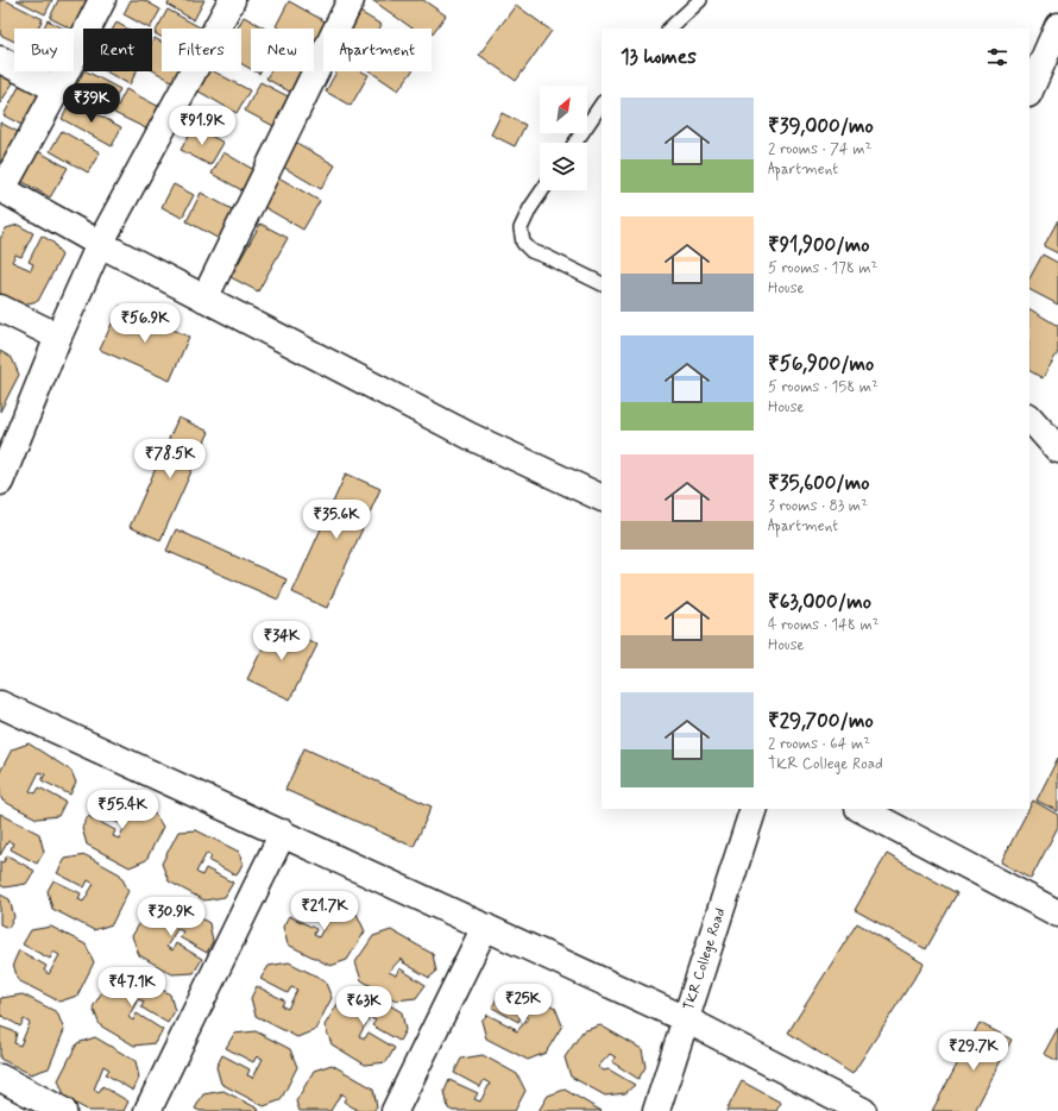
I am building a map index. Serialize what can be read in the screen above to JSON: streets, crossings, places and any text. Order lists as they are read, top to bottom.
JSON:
{
  "streets": {
    "street": ["TKR College Road"]
  },
  "north": "top right",
  "page": {
    "chip": [
      "Buy",
      "Rent",
      "Filters",
      "New",
      "Apartment"
    ],
    "heading": "13 homes",
    "price": [
      "₹39K",
      "₹91.9K",
      "₹56.9K",
      "₹78.5K",
      "₹35.6K",
      "₹34K",
      "₹55.4K",
      "₹21.7K",
      "₹30.9K",
      "₹47.1K",
      "₹25K",
      "₹63K",
      "₹29.7K"
    ],
    "list": [
      {
        "name": "₹39,000/mo",
        "note": "2 rooms · 74 m² · Apartment"
      },
      {
        "name": "₹91,900/mo",
        "note": "5 rooms · 178 m² · House"
      },
      {
        "name": "₹56,900/mo",
        "note": "5 rooms · 158 m² · House"
      },
      {
        "name": "₹35,600/mo",
        "note": "3 rooms · 83 m² · Apartment"
      },
      {
        "name": "₹63,000/mo",
        "note": "4 rooms · 148 m² · House"
      },
      {
        "name": "₹29,700/mo",
        "note": "2 rooms · 64 m² · TKR College Road"
      }
    ]
  }
}
